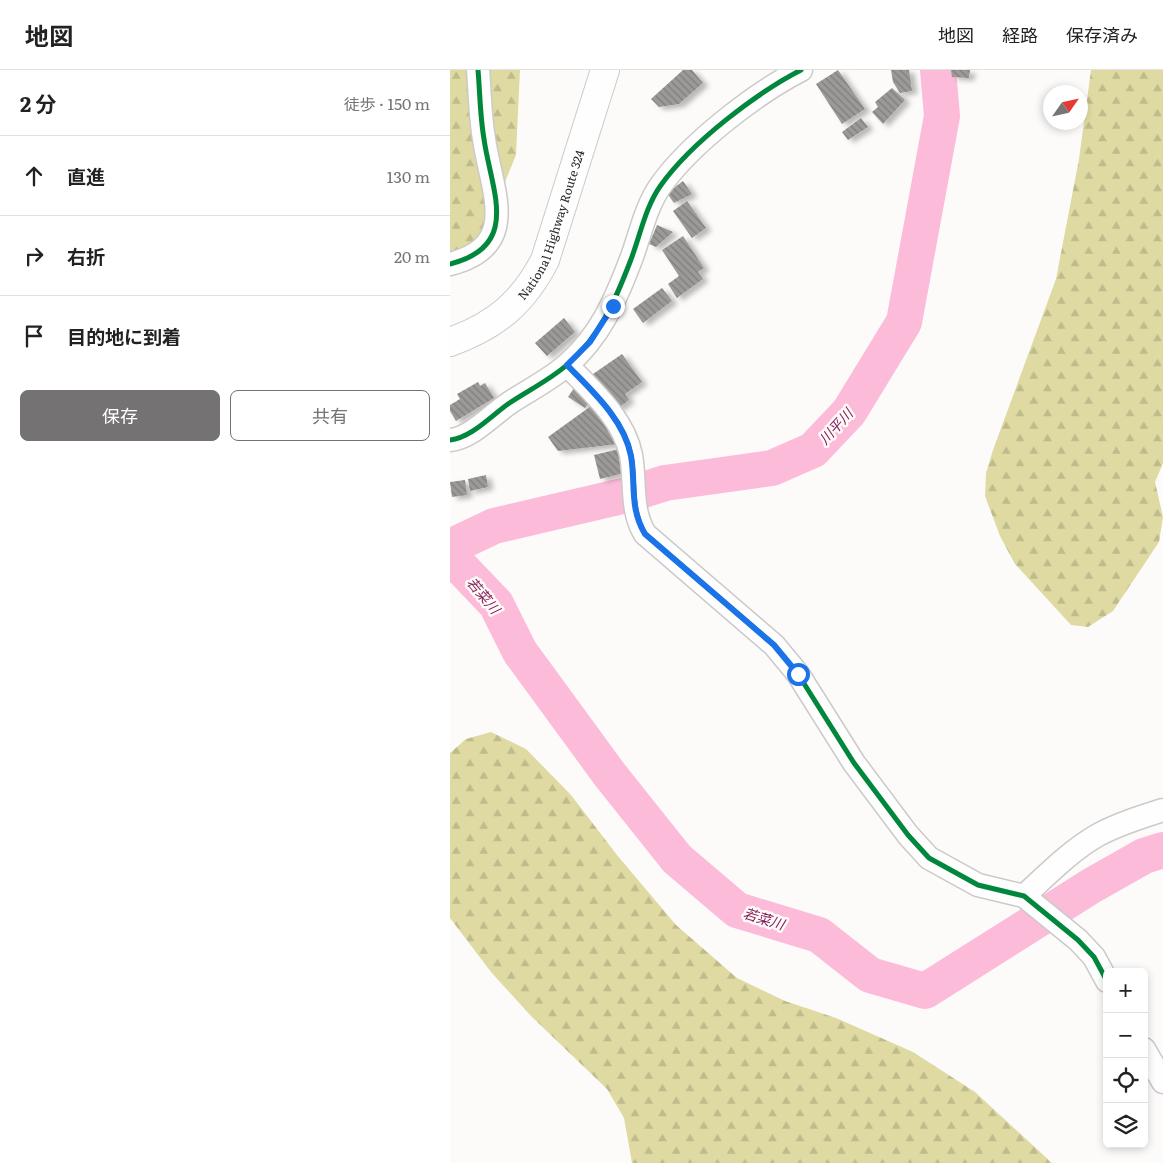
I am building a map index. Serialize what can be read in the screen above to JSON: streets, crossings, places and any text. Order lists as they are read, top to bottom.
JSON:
{
  "streets": {
    "highway": ["National Highway Route 324"]
  },
  "water": ["川平川", "若菜川"],
  "north": "top right",
  "page": {
    "header": "地図",
    "nav": ["地図", "経路", "保存済み"],
    "heading": ["2 分", "徒歩 · 150 m"],
    "list": [
      ["直進", "130 m"],
      ["右折", "20 m"],
      "目的地に到着"
    ],
    "buttons": ["保存", "共有"],
    "map_buttons": ["+", "−"]
  }
}
